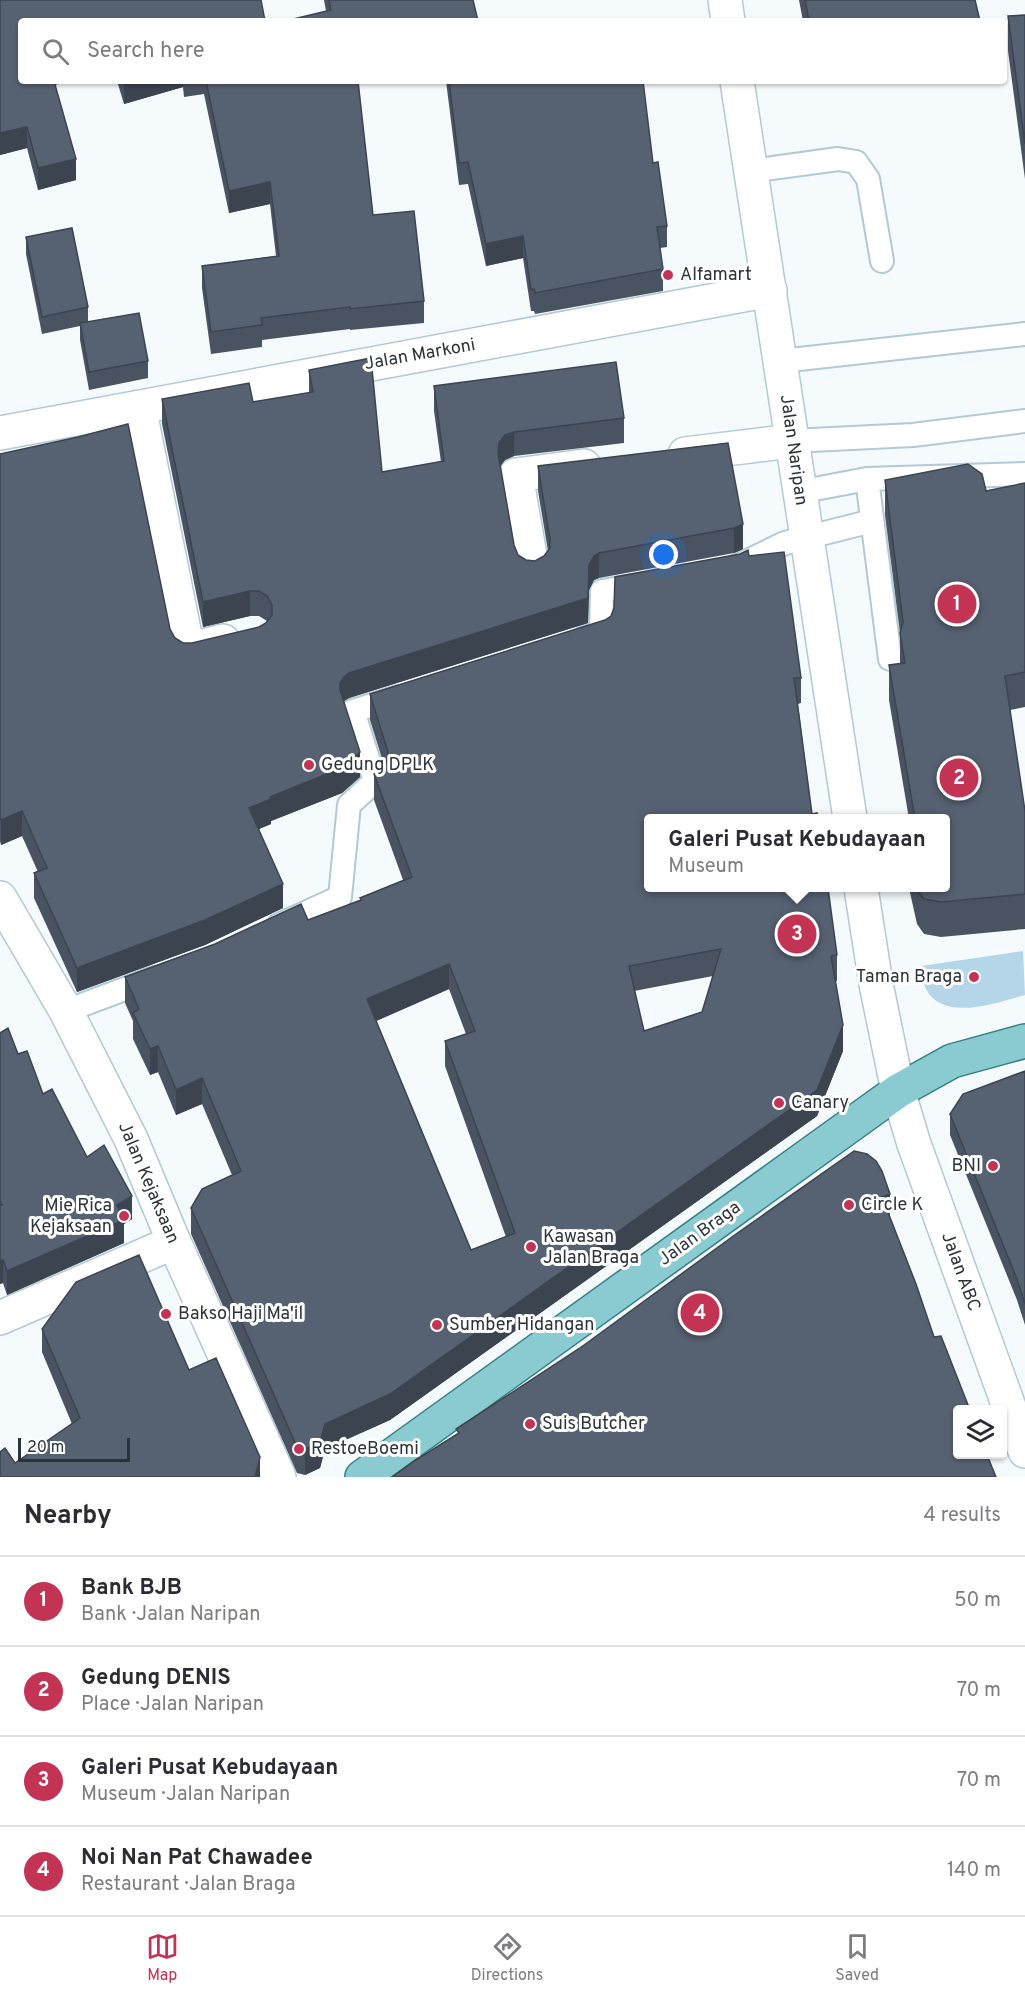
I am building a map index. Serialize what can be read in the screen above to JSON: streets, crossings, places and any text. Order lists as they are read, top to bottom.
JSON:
{
  "streets": {
    "main road": ["Jalan Braga"],
    "street": [
      "Jalan Markoni",
      "Jalan Naripan",
      "Jalan Kejaksaan",
      "Jalan ABC"
    ]
  },
  "crossings": [
    ["Jalan Markoni", "Jalan Naripan"],
    ["Jalan Braga", "Jalan ABC"]
  ],
  "places": [
    "Alfamart",
    "Gedung DPLK",
    "Taman Braga",
    "Canary",
    "BNI",
    "Circle K",
    "Mie Rica Kejaksaan",
    "Kawasan Jalan Braga",
    "Bakso Haji Ma'il",
    "Sumber Hidangan",
    "Suis Butcher",
    "RestoeBoemi"
  ],
  "scale_bar": "20 m",
  "page": {
    "search": "Search here",
    "pins": [
      "1",
      "2",
      "3",
      "4"
    ],
    "popup": ["Galeri Pusat Kebudayaan", "Museum"],
    "scale": "20 m",
    "heading": ["Nearby", "4 results"],
    "list": [
      {
        "mark": "1",
        "name": "Bank BJB",
        "note": "Bank · Jalan Naripan",
        "value": "50 m"
      },
      {
        "mark": "2",
        "name": "Gedung DENIS",
        "note": "Place · Jalan Naripan",
        "value": "70 m"
      },
      {
        "mark": "3",
        "name": "Galeri Pusat Kebudayaan",
        "note": "Museum · Jalan Naripan",
        "value": "70 m"
      },
      {
        "mark": "4",
        "name": "Noi Nan Pat Chawadee",
        "note": "Restaurant · Jalan Braga",
        "value": "140 m"
      }
    ],
    "nav": ["Map", "Directions", "Saved"]
  }
}
